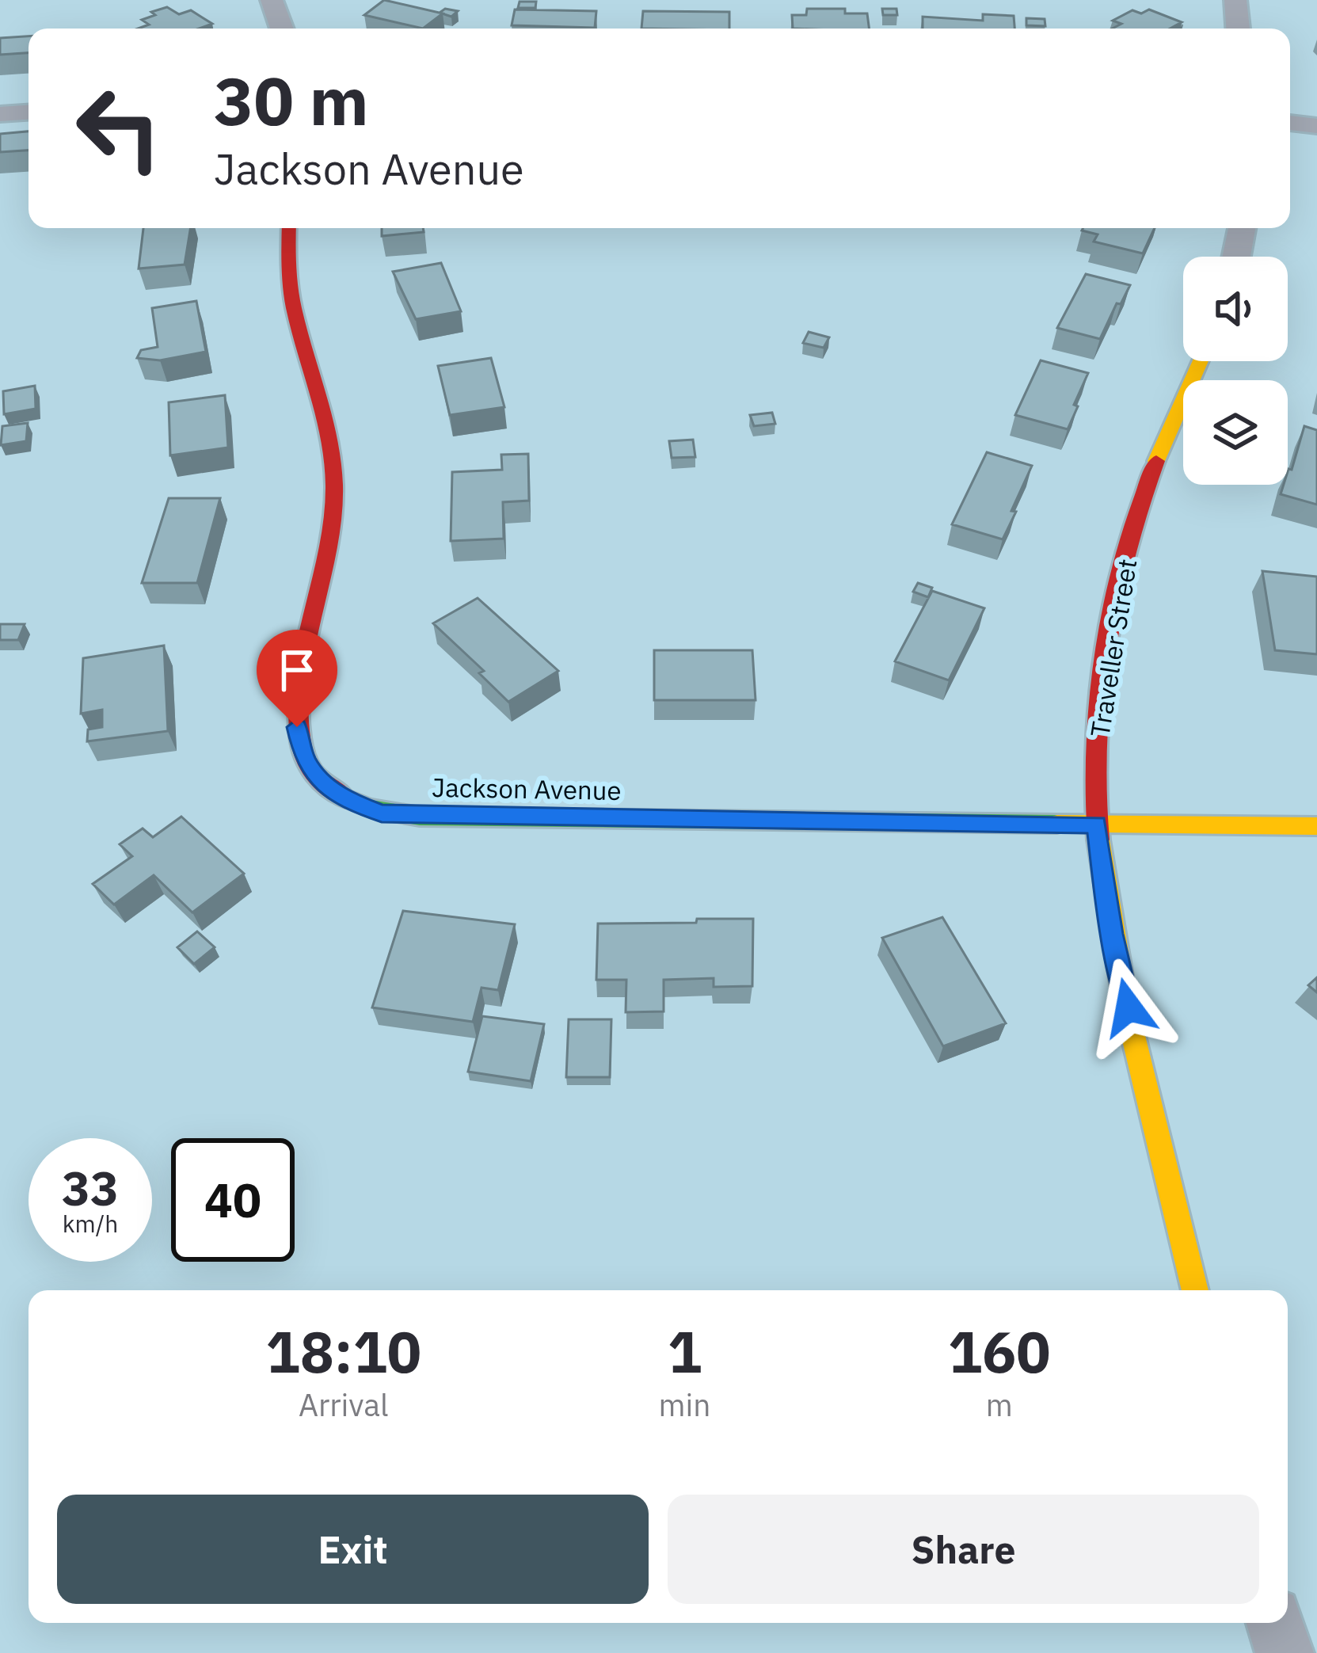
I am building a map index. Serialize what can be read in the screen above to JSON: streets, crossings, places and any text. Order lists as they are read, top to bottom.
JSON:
{
  "streets": {
    "street": ["Traveller Street", "Jackson Avenue"]
  },
  "crossings": [
    ["Traveller Street", "Jackson Avenue"]
  ],
  "page": {
    "turn": ["30 m", "Jackson Avenue"],
    "speed": "33 km/h",
    "limit": "40",
    "eta": [
      "18:10",
      "Arrival",
      "1",
      "min",
      "160",
      "m"
    ],
    "buttons": ["Exit", "Share"]
  }
}
